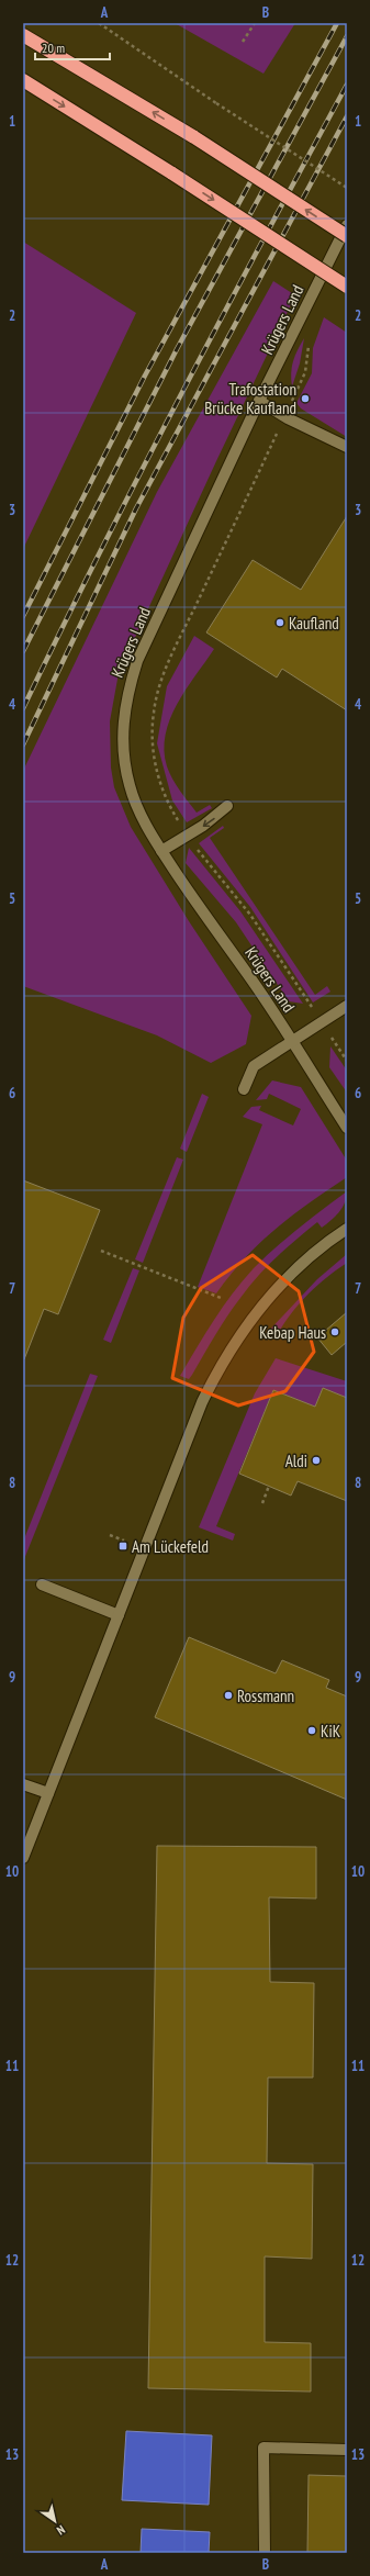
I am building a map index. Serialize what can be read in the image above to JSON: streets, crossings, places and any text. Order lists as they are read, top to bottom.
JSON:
{
  "streets": {
    "street": ["Krügers Land"]
  },
  "places": {
    "other": [
      "Trafostation Brücke Kaufland",
      "Kaufland",
      "Kebap Haus",
      "Aldi",
      "Rossmann",
      "KiK"
    ],
    "transit": ["Am Lückefeld"]
  },
  "scale_bar": "20 m",
  "north": "bottom right",
  "grid": {
    "columns": ["A", "B"],
    "rows": [
      "1",
      "2",
      "3",
      "4",
      "5",
      "6",
      "7",
      "8",
      "9",
      "10",
      "11",
      "12",
      "13"
    ]
  }
}
